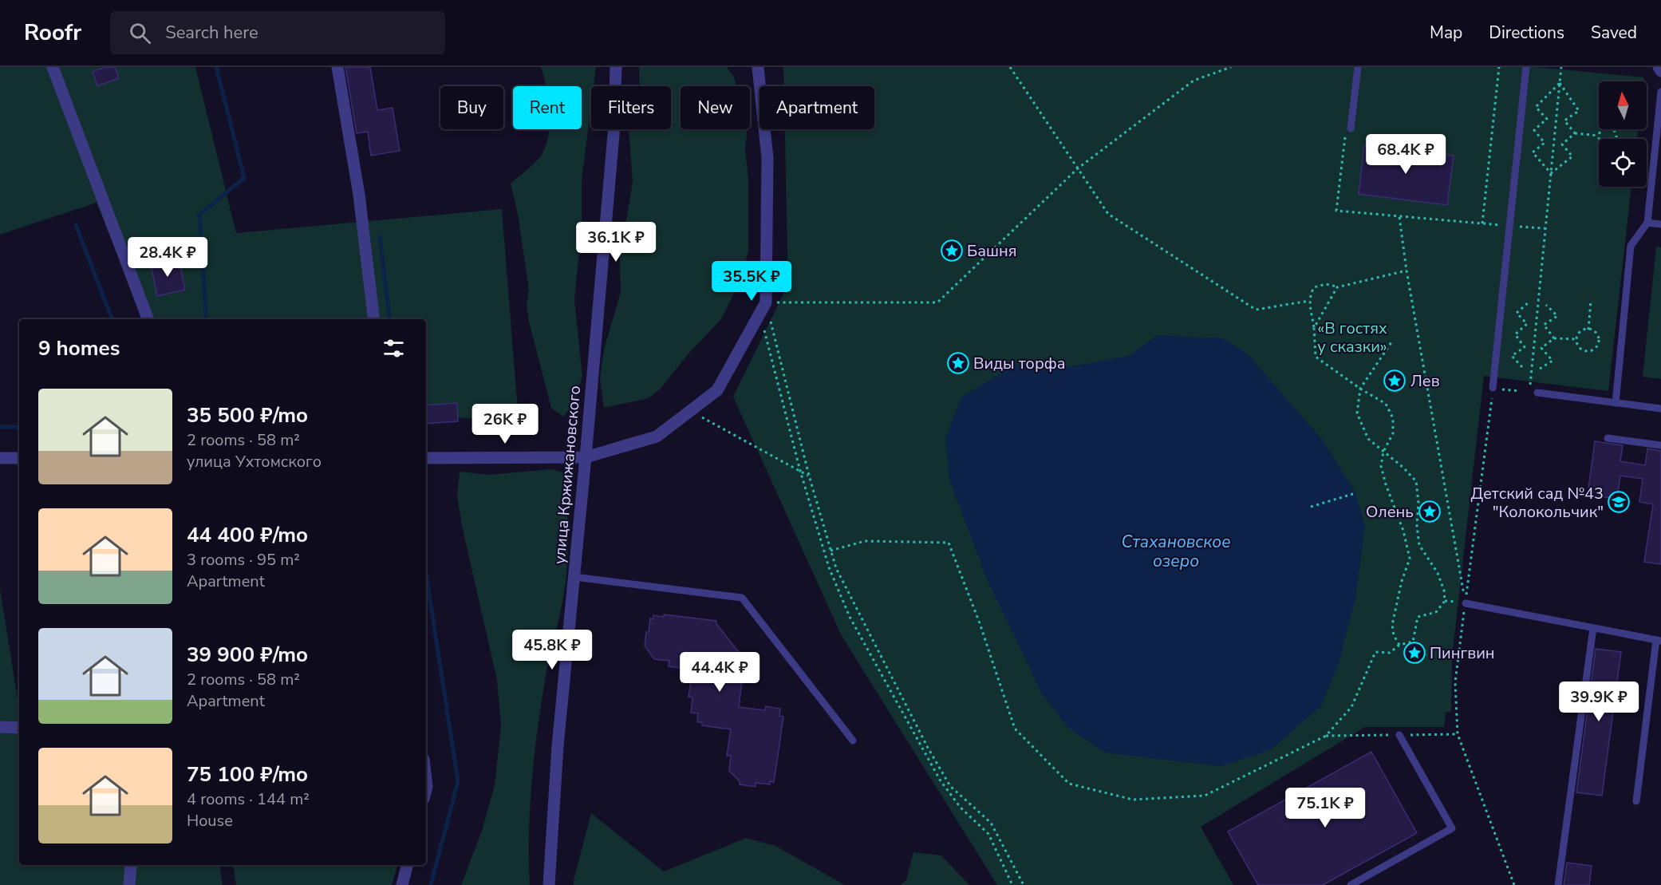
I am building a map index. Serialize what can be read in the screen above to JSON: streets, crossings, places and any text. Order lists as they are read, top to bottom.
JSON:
{
  "streets": {
    "street": ["улица Кржижановского"]
  },
  "water": ["Стахановское озеро"],
  "parks": ["«В гостях у сказки»"],
  "places": {
    "place": [
      "Башня",
      "Виды торфа",
      "Лев",
      "Олень",
      "Пингвин"
    ],
    "school or university": ["Детский сад №43 \"Колокольчик\""]
  },
  "north": "top",
  "page": {
    "header": "Roofr",
    "search": "Search here",
    "nav": ["Map", "Directions", "Saved"],
    "chip": [
      "Buy",
      "Rent",
      "Filters",
      "New",
      "Apartment"
    ],
    "price": [
      "68.4K ₽",
      "36.1K ₽",
      "28.4K ₽",
      "35.5K ₽",
      "26K ₽",
      "45.8K ₽",
      "44.4K ₽",
      "39.9K ₽",
      "75.1K ₽"
    ],
    "heading": "9 homes",
    "list": [
      {
        "name": "35 500 ₽/mo",
        "note": "2 rooms · 58 m² · улица Ухтомского"
      },
      {
        "name": "44 400 ₽/mo",
        "note": "3 rooms · 95 m² · Apartment"
      },
      {
        "name": "39 900 ₽/mo",
        "note": "2 rooms · 58 m² · Apartment"
      },
      {
        "name": "75 100 ₽/mo",
        "note": "4 rooms · 144 m² · House"
      }
    ]
  }
}
